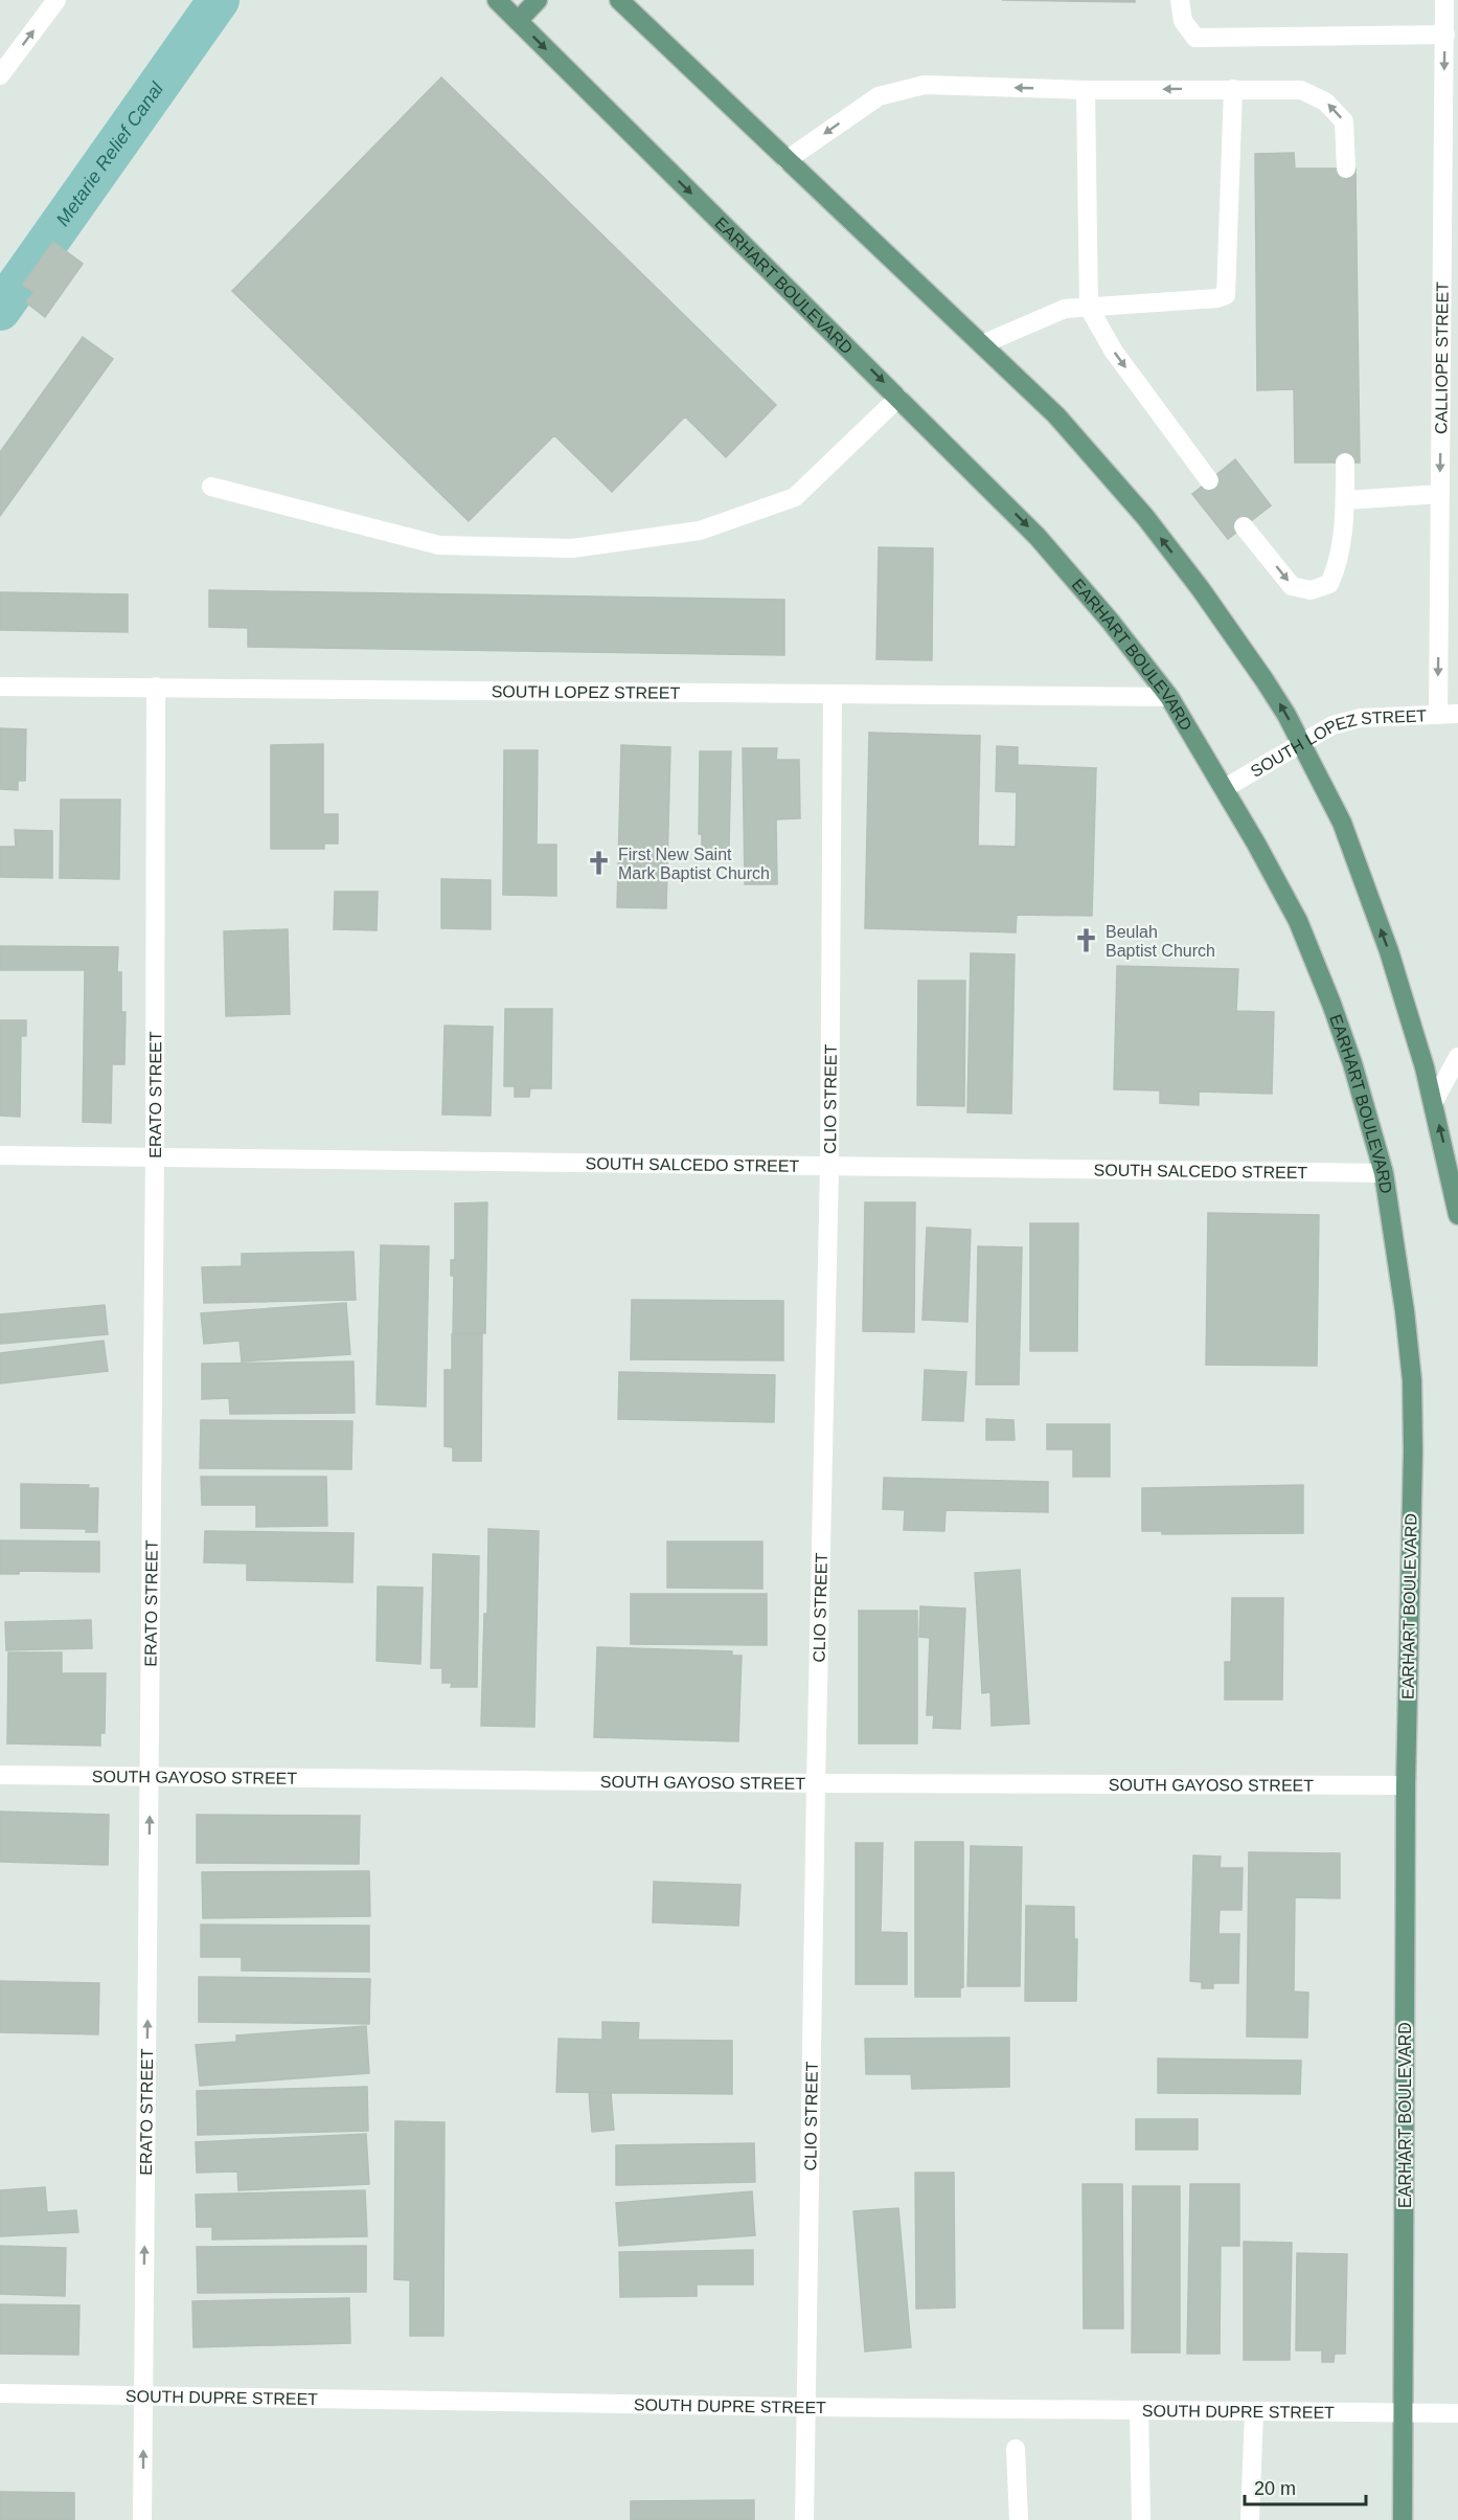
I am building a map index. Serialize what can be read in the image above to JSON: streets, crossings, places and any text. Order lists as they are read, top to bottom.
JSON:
{
  "streets": {
    "main road": ["EARHART BOULEVARD"],
    "street": [
      "CALLIOPE STREET",
      "SOUTH LOPEZ STREET",
      "ERATO STREET",
      "CLIO STREET",
      "SOUTH SALCEDO STREET",
      "SOUTH GAYOSO STREET",
      "SOUTH DUPRE STREET"
    ]
  },
  "crossings": [
    ["EARHART BOULEVARD", "SOUTH LOPEZ STREET"],
    ["EARHART BOULEVARD", "SOUTH SALCEDO STREET"],
    ["EARHART BOULEVARD", "SOUTH GAYOSO STREET"],
    ["EARHART BOULEVARD", "SOUTH DUPRE STREET"],
    ["CALLIOPE STREET", "SOUTH LOPEZ STREET"],
    ["SOUTH LOPEZ STREET", "ERATO STREET"],
    ["SOUTH LOPEZ STREET", "CLIO STREET"],
    ["ERATO STREET", "SOUTH SALCEDO STREET"],
    ["ERATO STREET", "SOUTH GAYOSO STREET"],
    ["ERATO STREET", "SOUTH DUPRE STREET"],
    ["CLIO STREET", "SOUTH SALCEDO STREET"],
    ["CLIO STREET", "SOUTH GAYOSO STREET"],
    ["CLIO STREET", "SOUTH DUPRE STREET"]
  ],
  "one_way": ["CALLIOPE STREET", "ERATO STREET"],
  "water": ["Metarie Relief Canal"],
  "places": {
    "church": ["First New Saint Mark Baptist Church", "Beulah Baptist Church"]
  },
  "scale_bar": "20 m"
}
